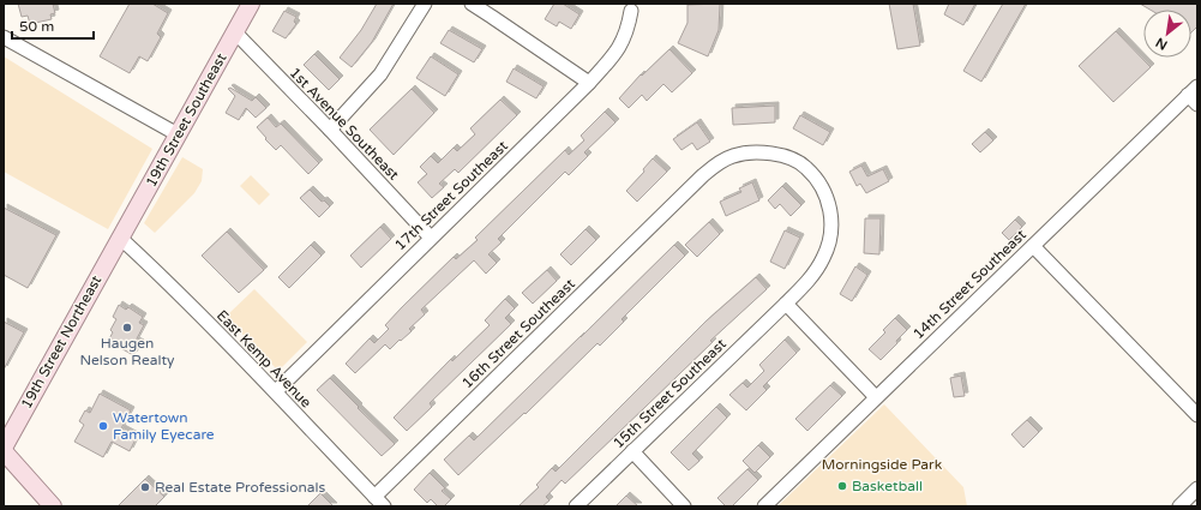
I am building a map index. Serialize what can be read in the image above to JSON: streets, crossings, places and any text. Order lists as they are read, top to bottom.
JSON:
{
  "streets": {
    "main road": ["19th Street Southeast", "19th Street Northeast"],
    "street": [
      "1st Avenue Southeast",
      "17th Street Southeast",
      "14th Street Southeast",
      "16th Street Southeast",
      "East Kemp Avenue",
      "15th Street Southeast"
    ]
  },
  "crossings": [
    ["19th Street Southeast", "1st Avenue Southeast"],
    ["19th Street Southeast", "19th Street Northeast"],
    ["19th Street Southeast", "East Kemp Avenue"],
    ["1st Avenue Southeast", "17th Street Southeast"],
    ["17th Street Southeast", "East Kemp Avenue"],
    ["16th Street Southeast", "East Kemp Avenue"],
    ["16th Street Southeast", "15th Street Southeast"],
    ["19th Street Northeast", "East Kemp Avenue"]
  ],
  "parks": ["Morningside Park"],
  "places": [
    "Haugen Nelson Realty",
    "Watertown Family Eyecare",
    "Basketball",
    "Real Estate Professionals"
  ],
  "scale_bar": "50 m",
  "north": "bottom left"
}
